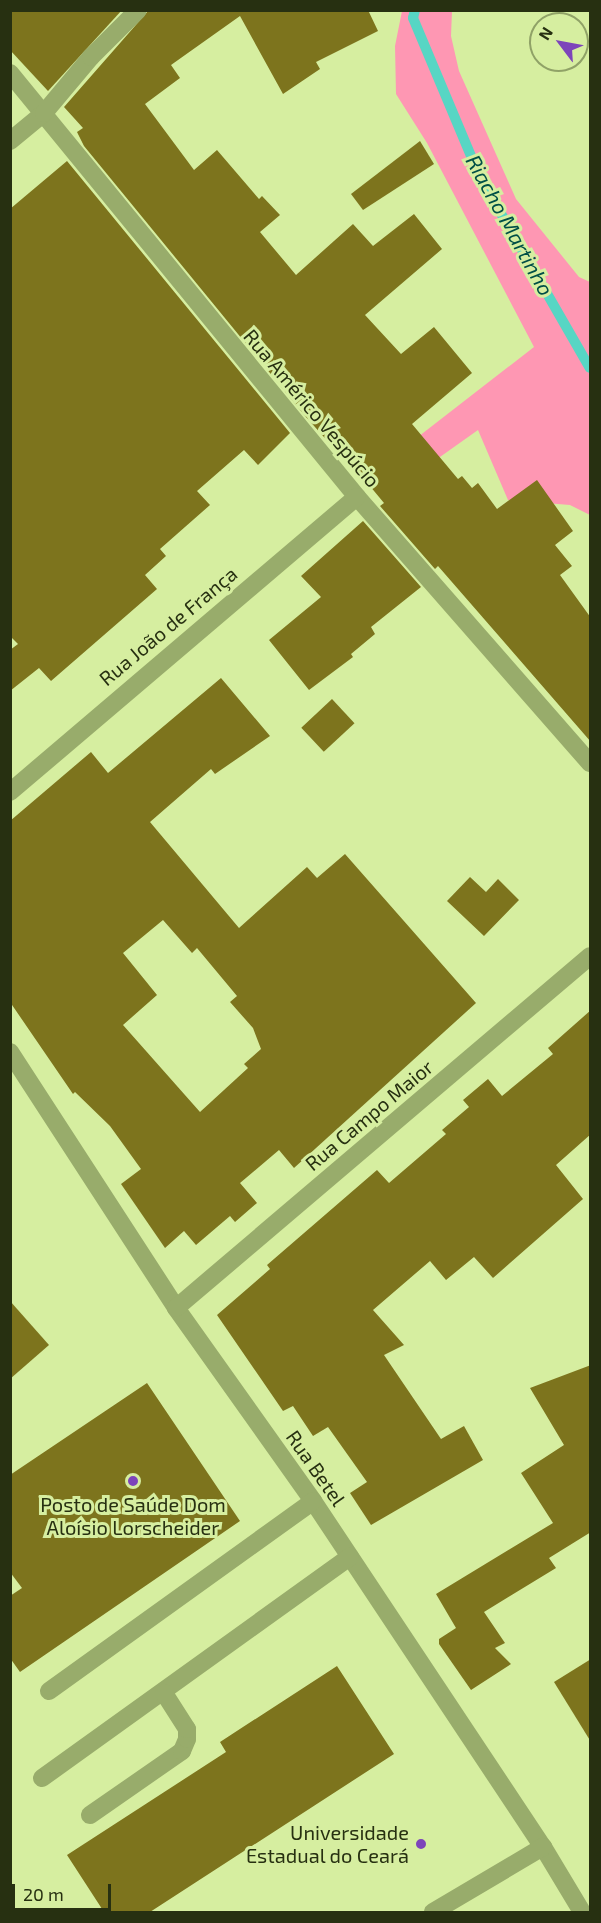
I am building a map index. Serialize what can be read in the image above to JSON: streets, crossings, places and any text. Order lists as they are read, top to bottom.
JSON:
{
  "streets": {
    "street": [
      "Rua Américo Vespúcio",
      "Rua João de França",
      "Rua Campo Maior",
      "Rua Betel"
    ]
  },
  "crossings": [
    ["Rua Américo Vespúcio", "Rua João de França"],
    ["Rua Campo Maior", "Rua Betel"]
  ],
  "water": ["Riacho Martinho"],
  "places": ["Posto de Saúde Dom Aloísio Lorscheider", "Universidade Estadual do Ceará"],
  "scale_bar": "20 m",
  "north": "top left"
}
